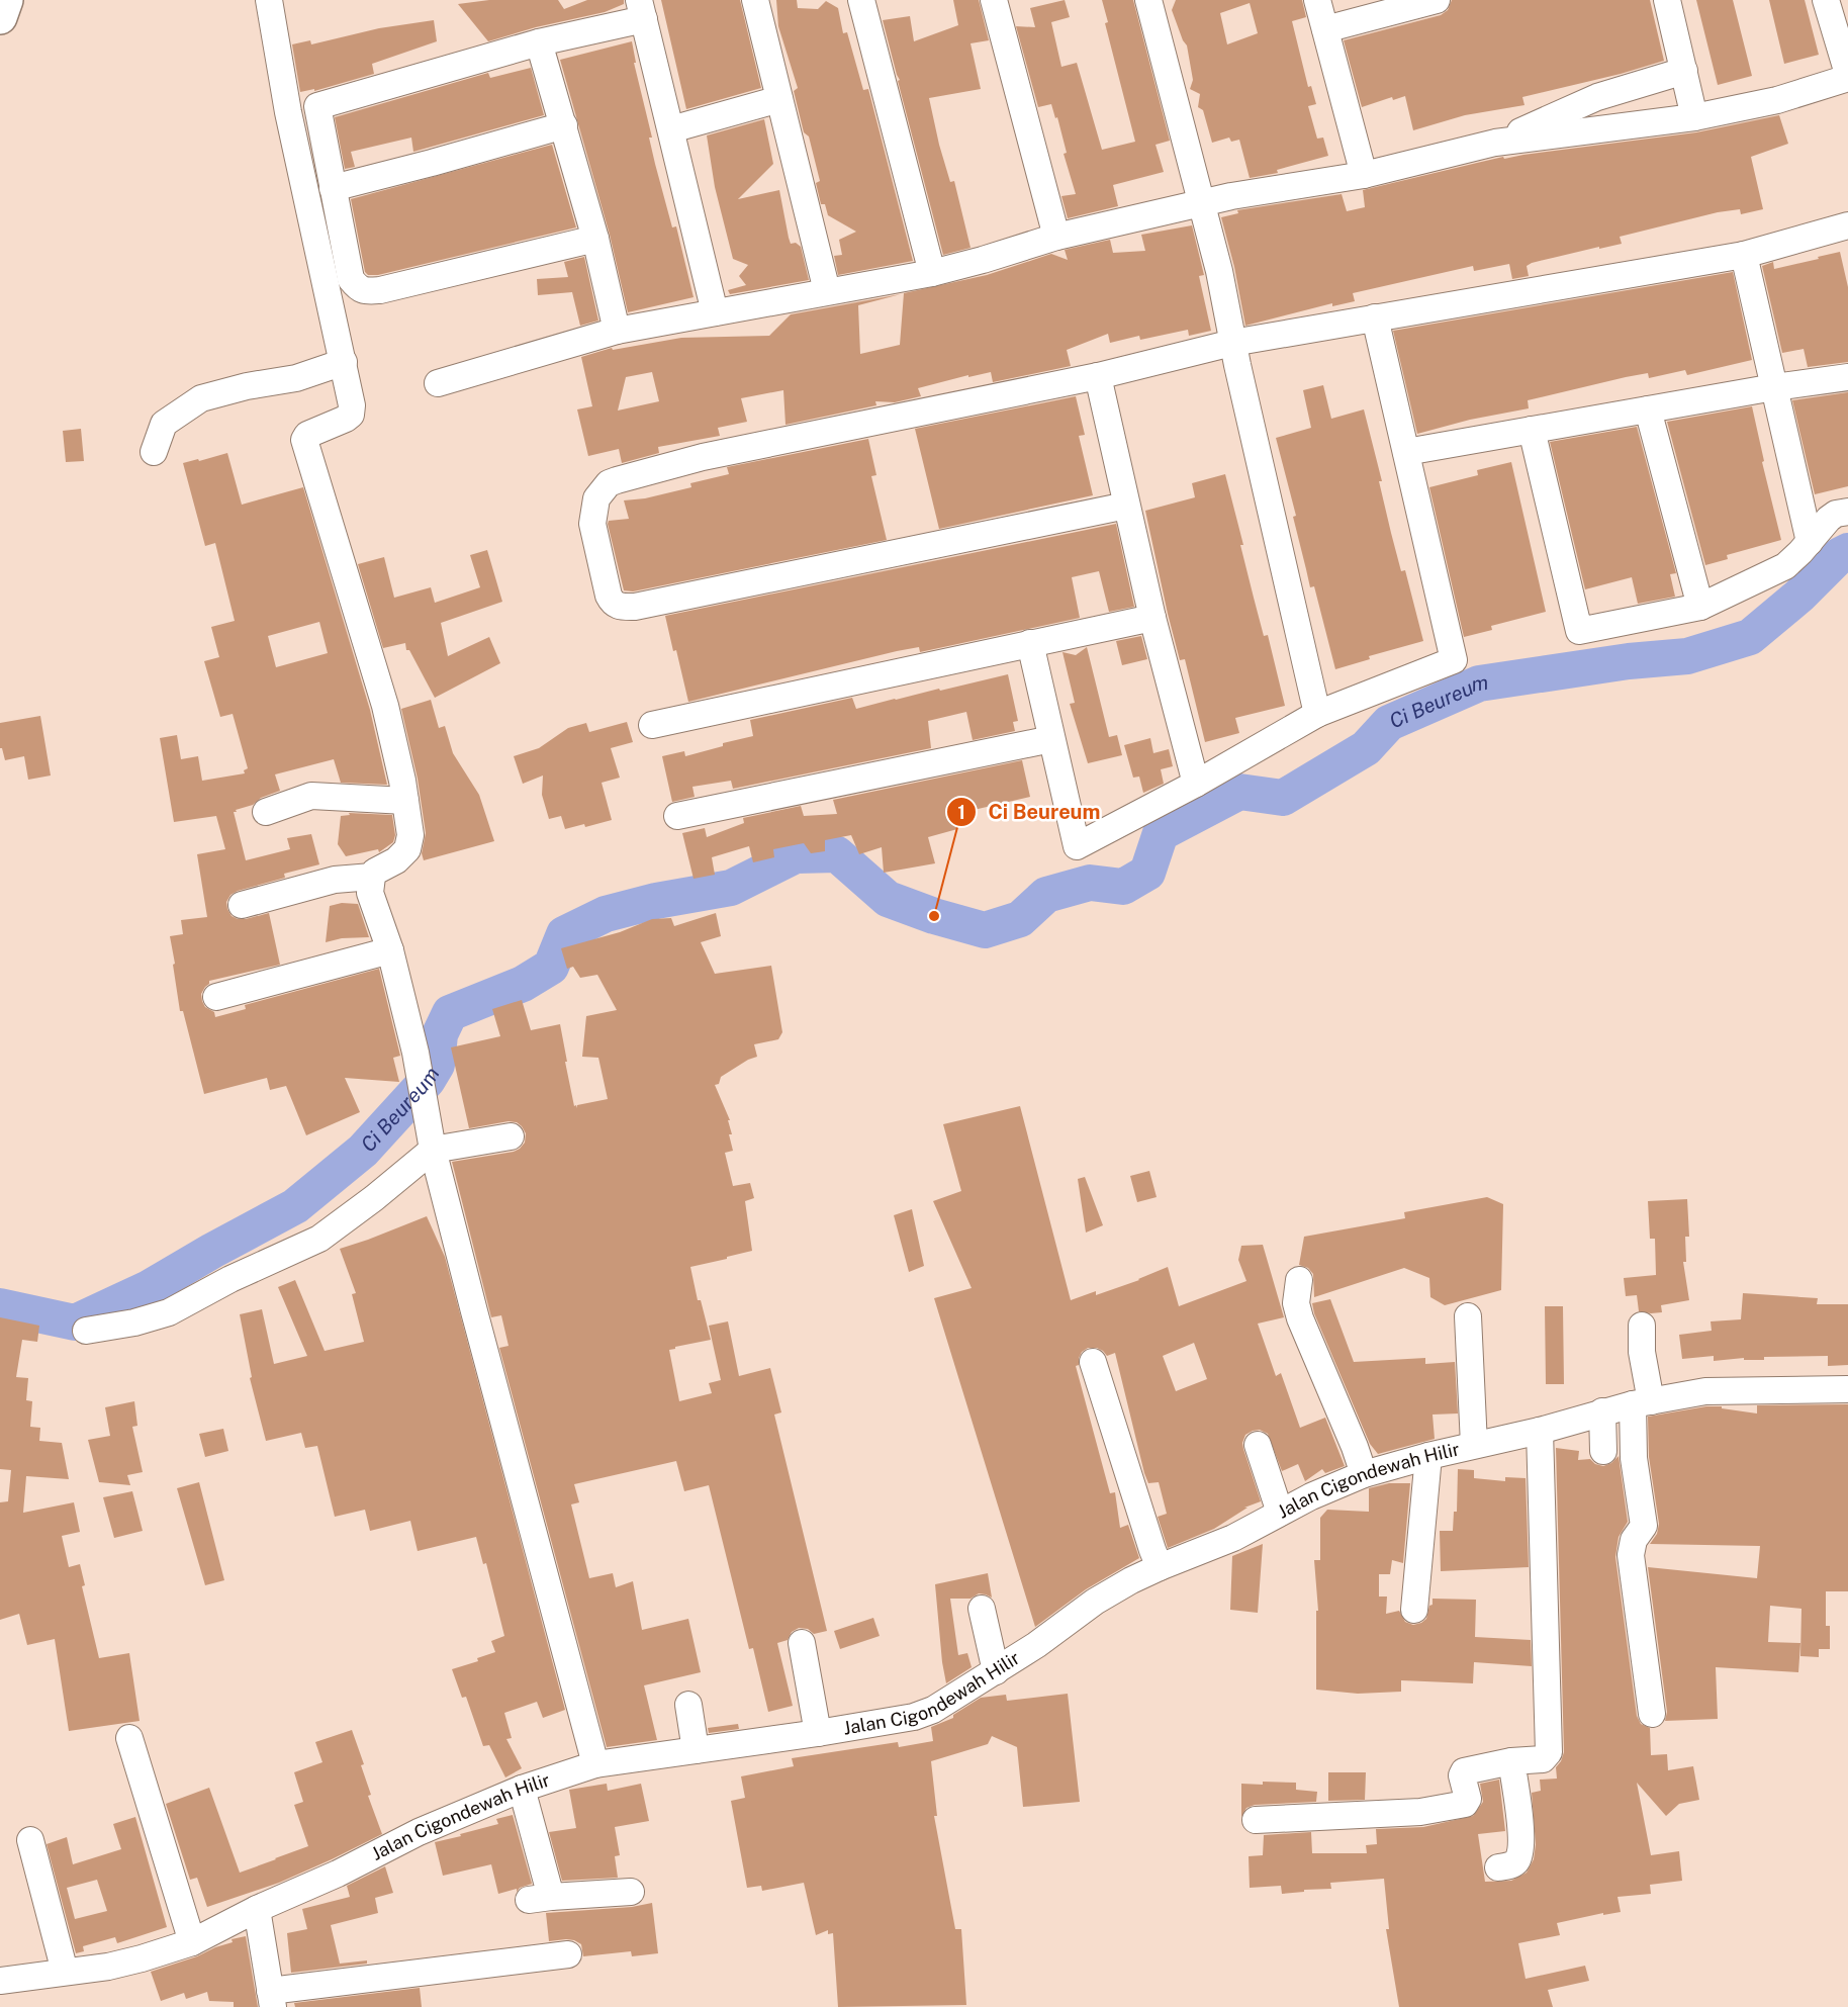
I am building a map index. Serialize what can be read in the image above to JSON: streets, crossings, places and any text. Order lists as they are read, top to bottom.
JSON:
{
  "streets": {
    "street": ["Jalan Cigondewah Hilir"]
  },
  "water": ["Ci Beureum"],
  "places": ["Ci Beureum"]
}
